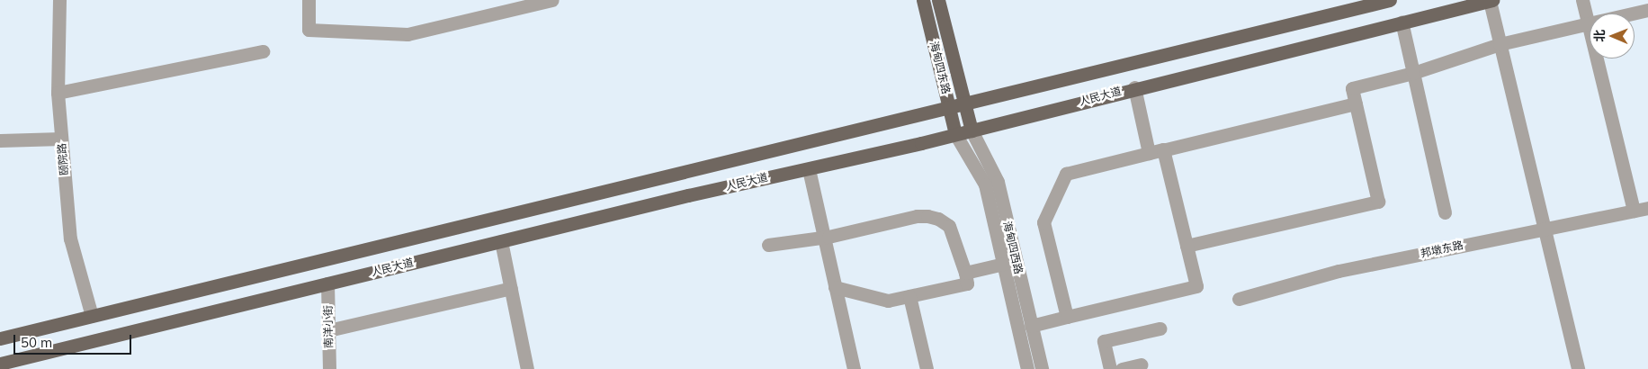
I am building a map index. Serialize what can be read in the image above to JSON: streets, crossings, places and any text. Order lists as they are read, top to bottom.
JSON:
{
  "streets": {
    "main road": ["海甸四东路", "人民大道"],
    "street": [
      "颐院路",
      "海甸四西路",
      "邦墩东路",
      "南洋小街"
    ]
  },
  "crossings": [
    ["海甸四东路", "人民大道"],
    ["海甸四东路", "海甸四西路"],
    ["人民大道", "海甸四西路"],
    ["人民大道", "南洋小街"]
  ],
  "scale_bar": "50 m",
  "north": "left"
}
